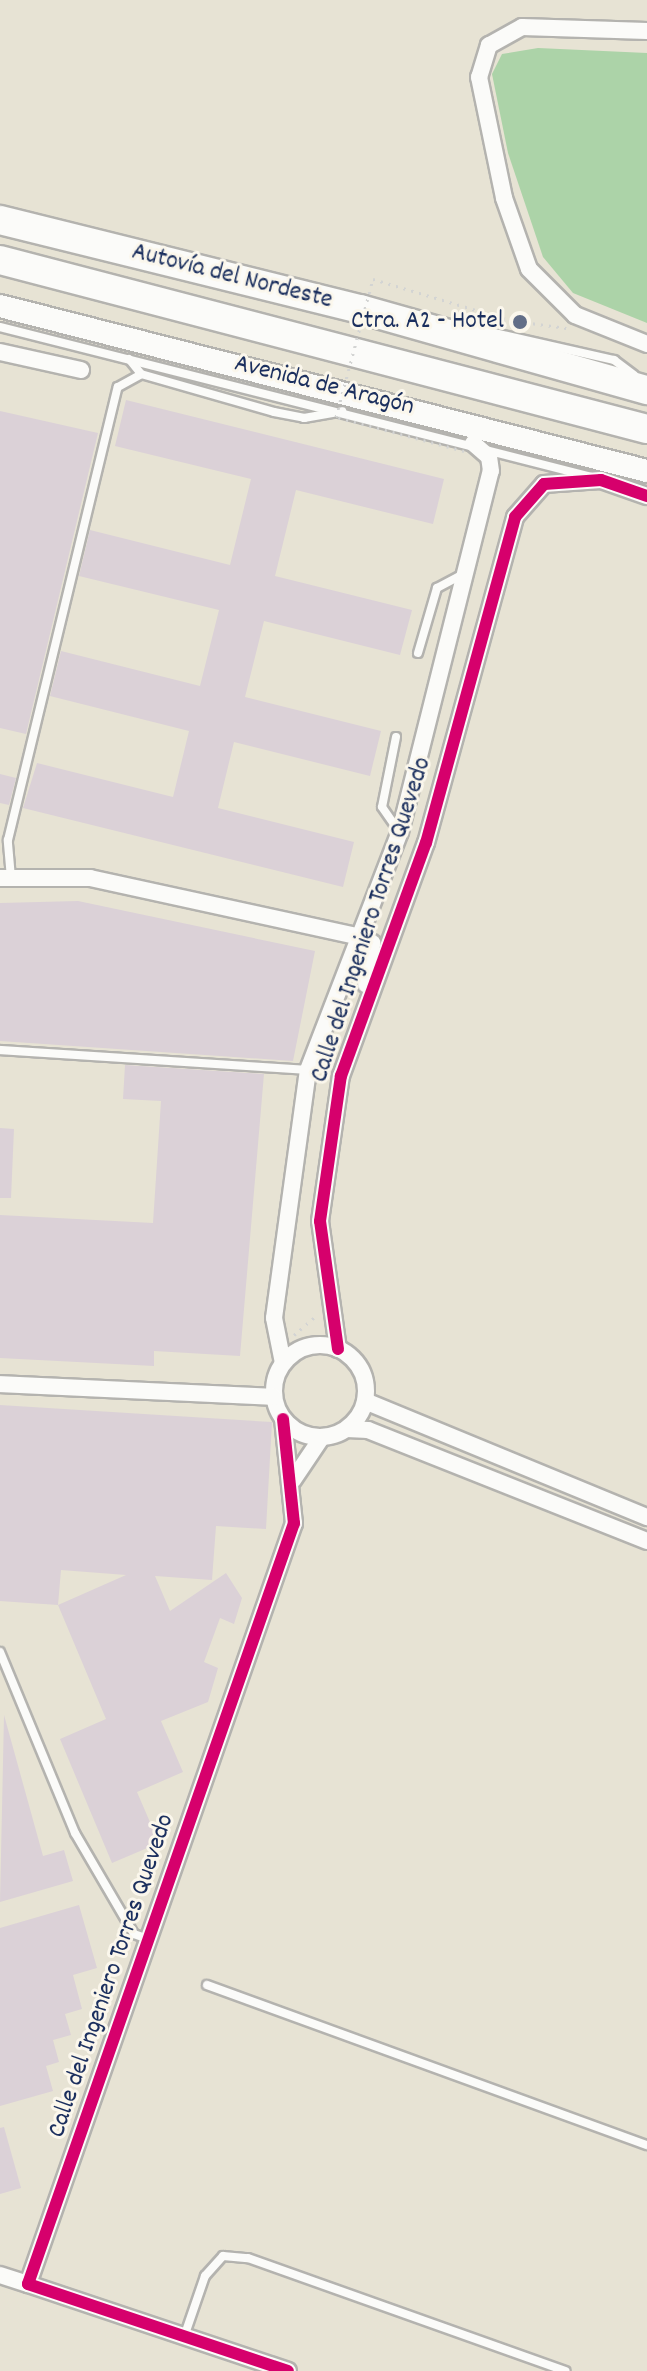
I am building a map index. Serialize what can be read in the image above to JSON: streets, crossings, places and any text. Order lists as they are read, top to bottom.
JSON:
{
  "streets": {
    "highway": ["Autovía del Nordeste"],
    "street": ["Avenida de Aragón", "Calle del Ingeniero Torres Quevedo"]
  },
  "places": ["Ctra. A2 - Hotel"]
}
